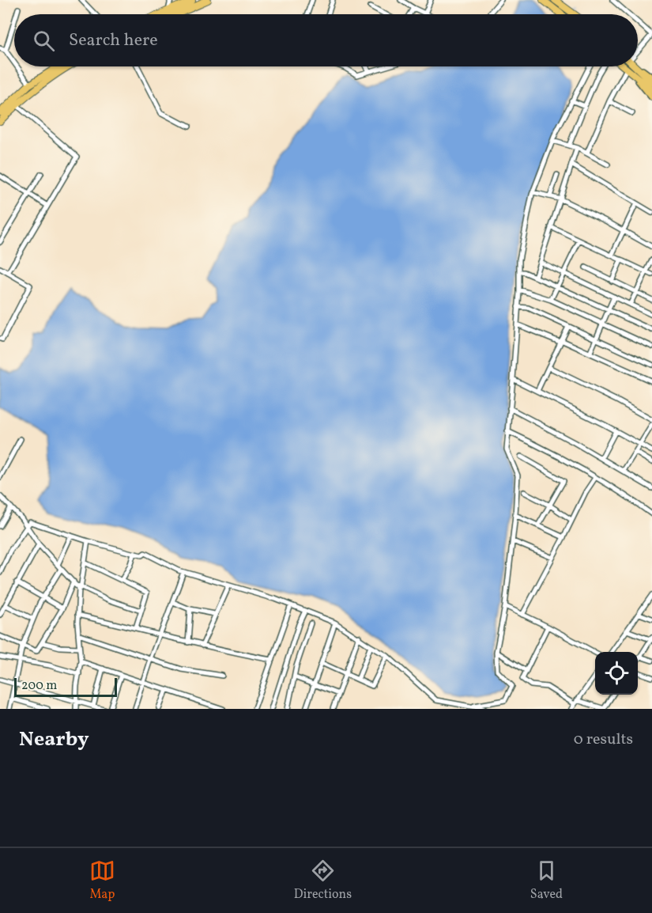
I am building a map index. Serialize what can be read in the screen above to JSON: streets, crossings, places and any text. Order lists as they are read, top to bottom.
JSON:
{
  "scale_bar": "200 m",
  "page": {
    "search": "Search here",
    "scale": "200 m",
    "heading": ["Nearby", "0 results"],
    "nav": ["Map", "Directions", "Saved"]
  }
}
